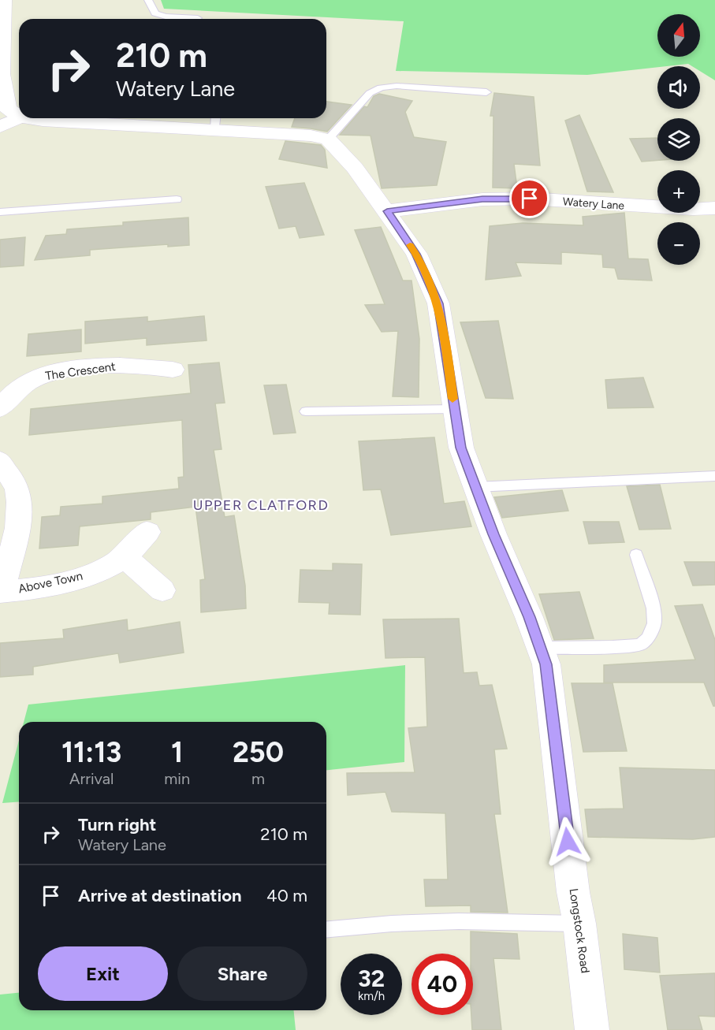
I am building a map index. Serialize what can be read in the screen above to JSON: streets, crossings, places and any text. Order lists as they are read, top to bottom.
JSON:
{
  "streets": {
    "street": [
      "Watery Lane",
      "The Crescent",
      "Above Town",
      "Longstock Road"
    ]
  },
  "crossings": [
    ["Watery Lane", "Longstock Road"]
  ],
  "districts": ["UPPER CLATFORD"],
  "north": "top",
  "page": {
    "map_buttons": ["+", "−"],
    "turn": ["210 m", "Watery Lane"],
    "eta": [
      "11:13",
      "Arrival",
      "1",
      "min",
      "250",
      "m"
    ],
    "list": [
      {
        "name": "Turn right",
        "note": "Watery Lane",
        "value": "210 m"
      },
      {
        "name": "Arrive at destination",
        "value": "40 m"
      }
    ],
    "buttons": ["Exit", "Share"],
    "speed": "32 km/h",
    "limit": "40"
  }
}
